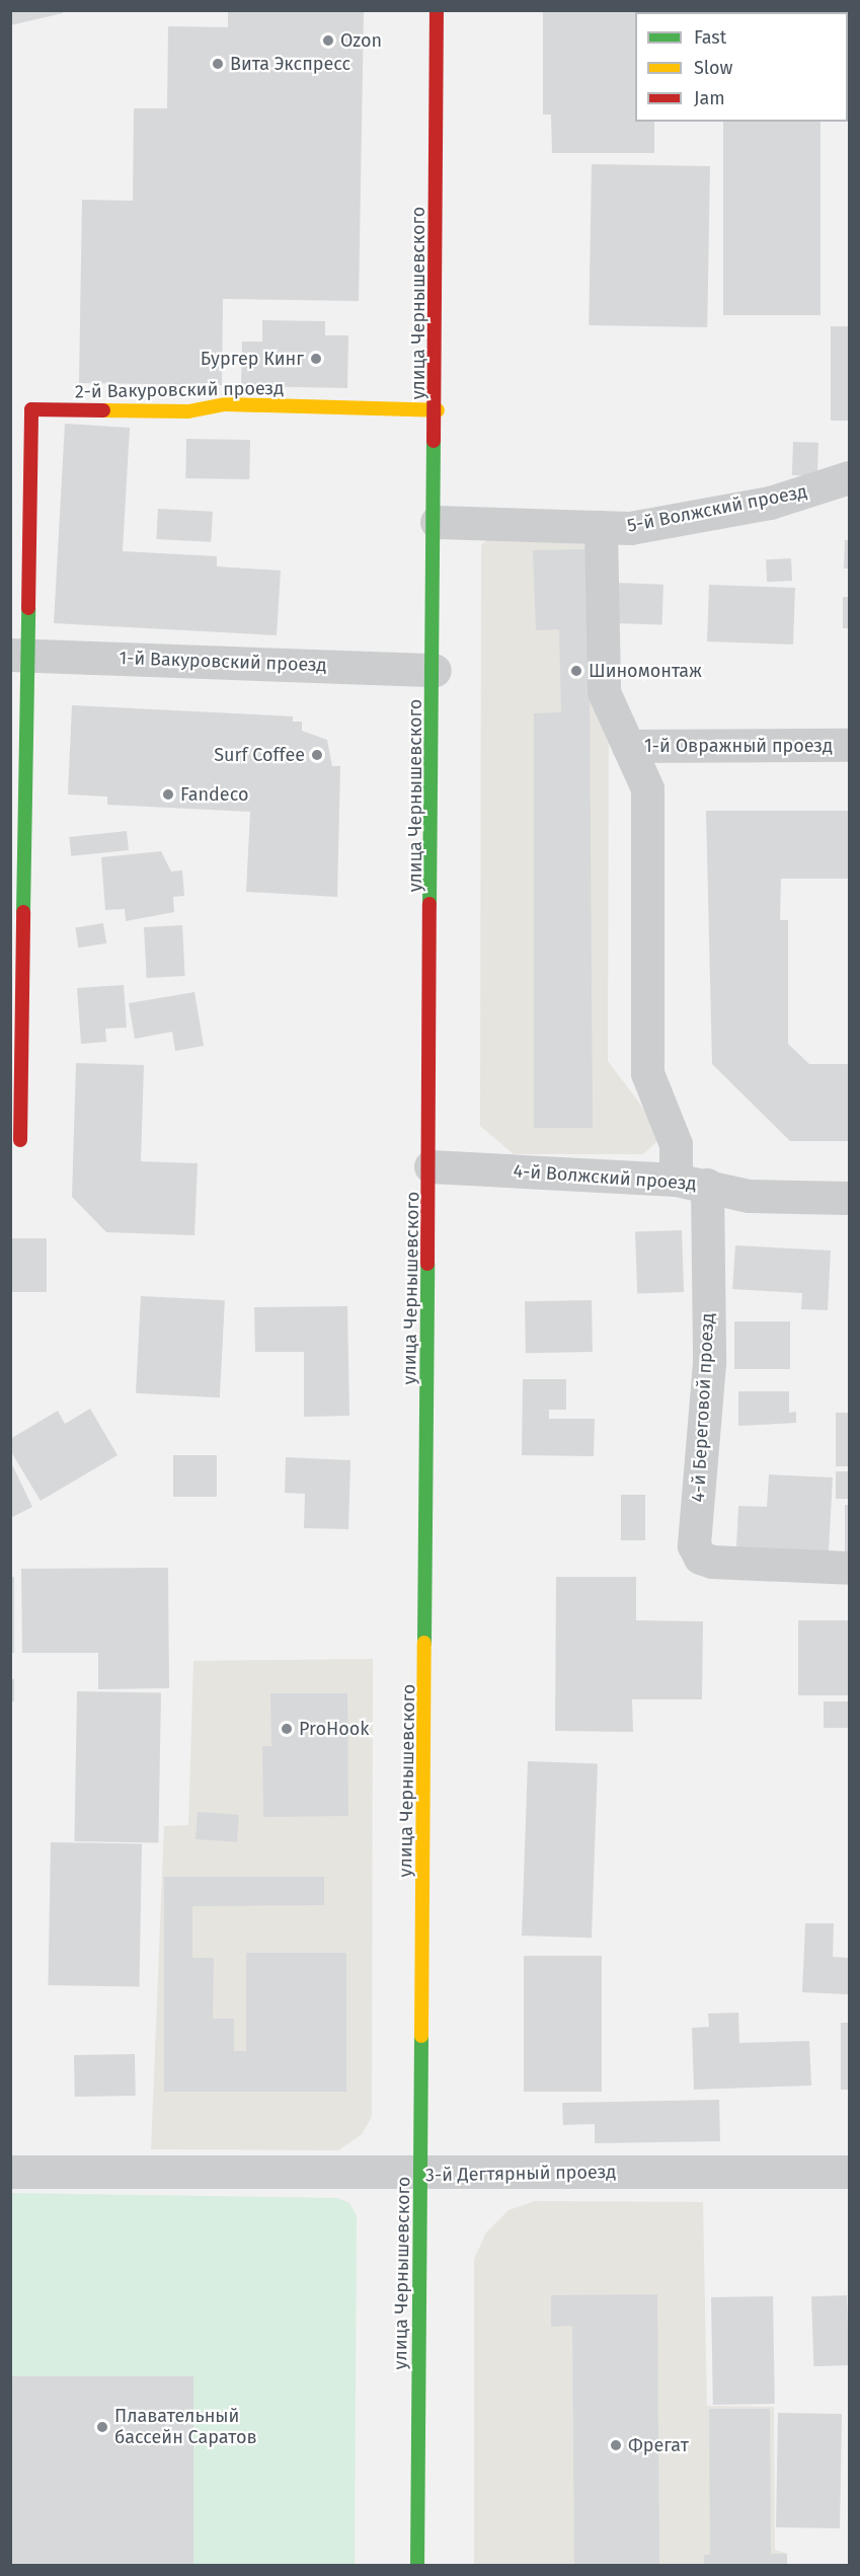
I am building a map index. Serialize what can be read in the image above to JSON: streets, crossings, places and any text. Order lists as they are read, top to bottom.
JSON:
{
  "streets": {
    "main road": ["улица Чернышевского", "2-й Вакуровский проезд"],
    "street": [
      "5-й Волжский проезд",
      "1-й Вакуровский проезд",
      "1-й Овражный проезд",
      "4-й Волжский проезд",
      "4-й Береговой проезд",
      "3-й Дегтярный проезд"
    ]
  },
  "crossings": [
    ["улица Чернышевского", "2-й Вакуровский проезд"],
    ["улица Чернышевского", "5-й Волжский проезд"],
    ["улица Чернышевского", "1-й Вакуровский проезд"],
    ["улица Чернышевского", "4-й Волжский проезд"],
    ["улица Чернышевского", "3-й Дегтярный проезд"],
    ["2-й Вакуровский проезд", "1-й Вакуровский проезд"],
    ["4-й Волжский проезд", "4-й Береговой проезд"]
  ],
  "places": [
    "Ozon",
    "Вита Экспресс",
    "Бургер Кинг",
    "Шиномонтаж",
    "Surf Coffee",
    "Fandeco",
    "ProHook",
    "Плавательный бассейн Саратов",
    "Фрегат"
  ],
  "legend": ["Fast", "Slow", "Jam"]
}
